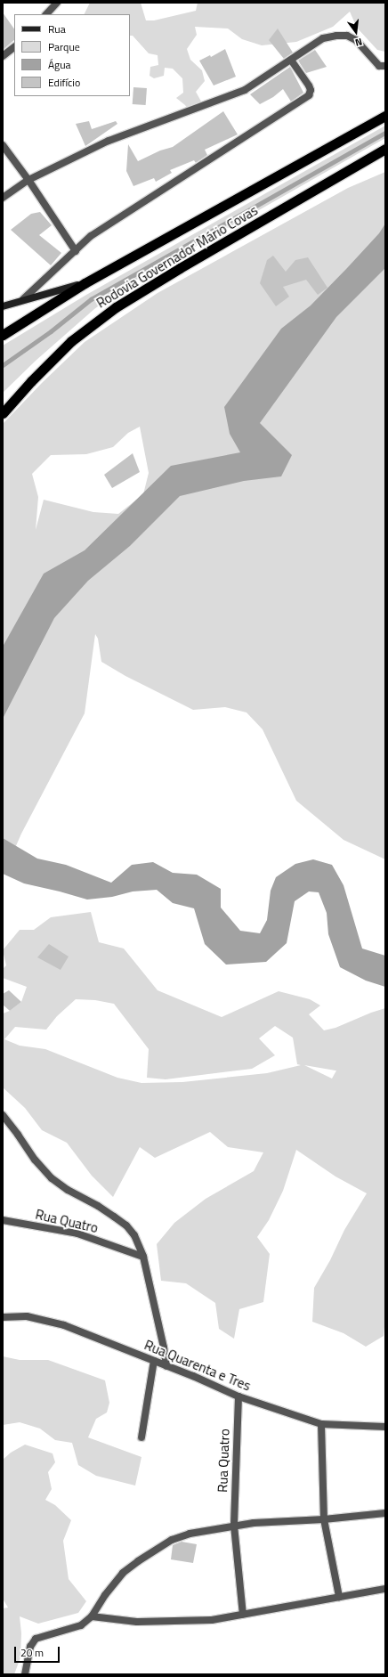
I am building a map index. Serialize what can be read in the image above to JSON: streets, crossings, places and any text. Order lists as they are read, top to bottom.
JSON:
{
  "streets": {
    "highway": ["Rodovia Governador Mário Covas"],
    "street": ["Rua Quatro", "Rua Quarenta e Tres"]
  },
  "crossings": [
    ["Rua Quatro", "Rua Quarenta e Tres"]
  ],
  "legend": [
    "Rua",
    "Parque",
    "Água",
    "Edifício"
  ],
  "scale_bar": "20 m",
  "north": "bottom"
}
